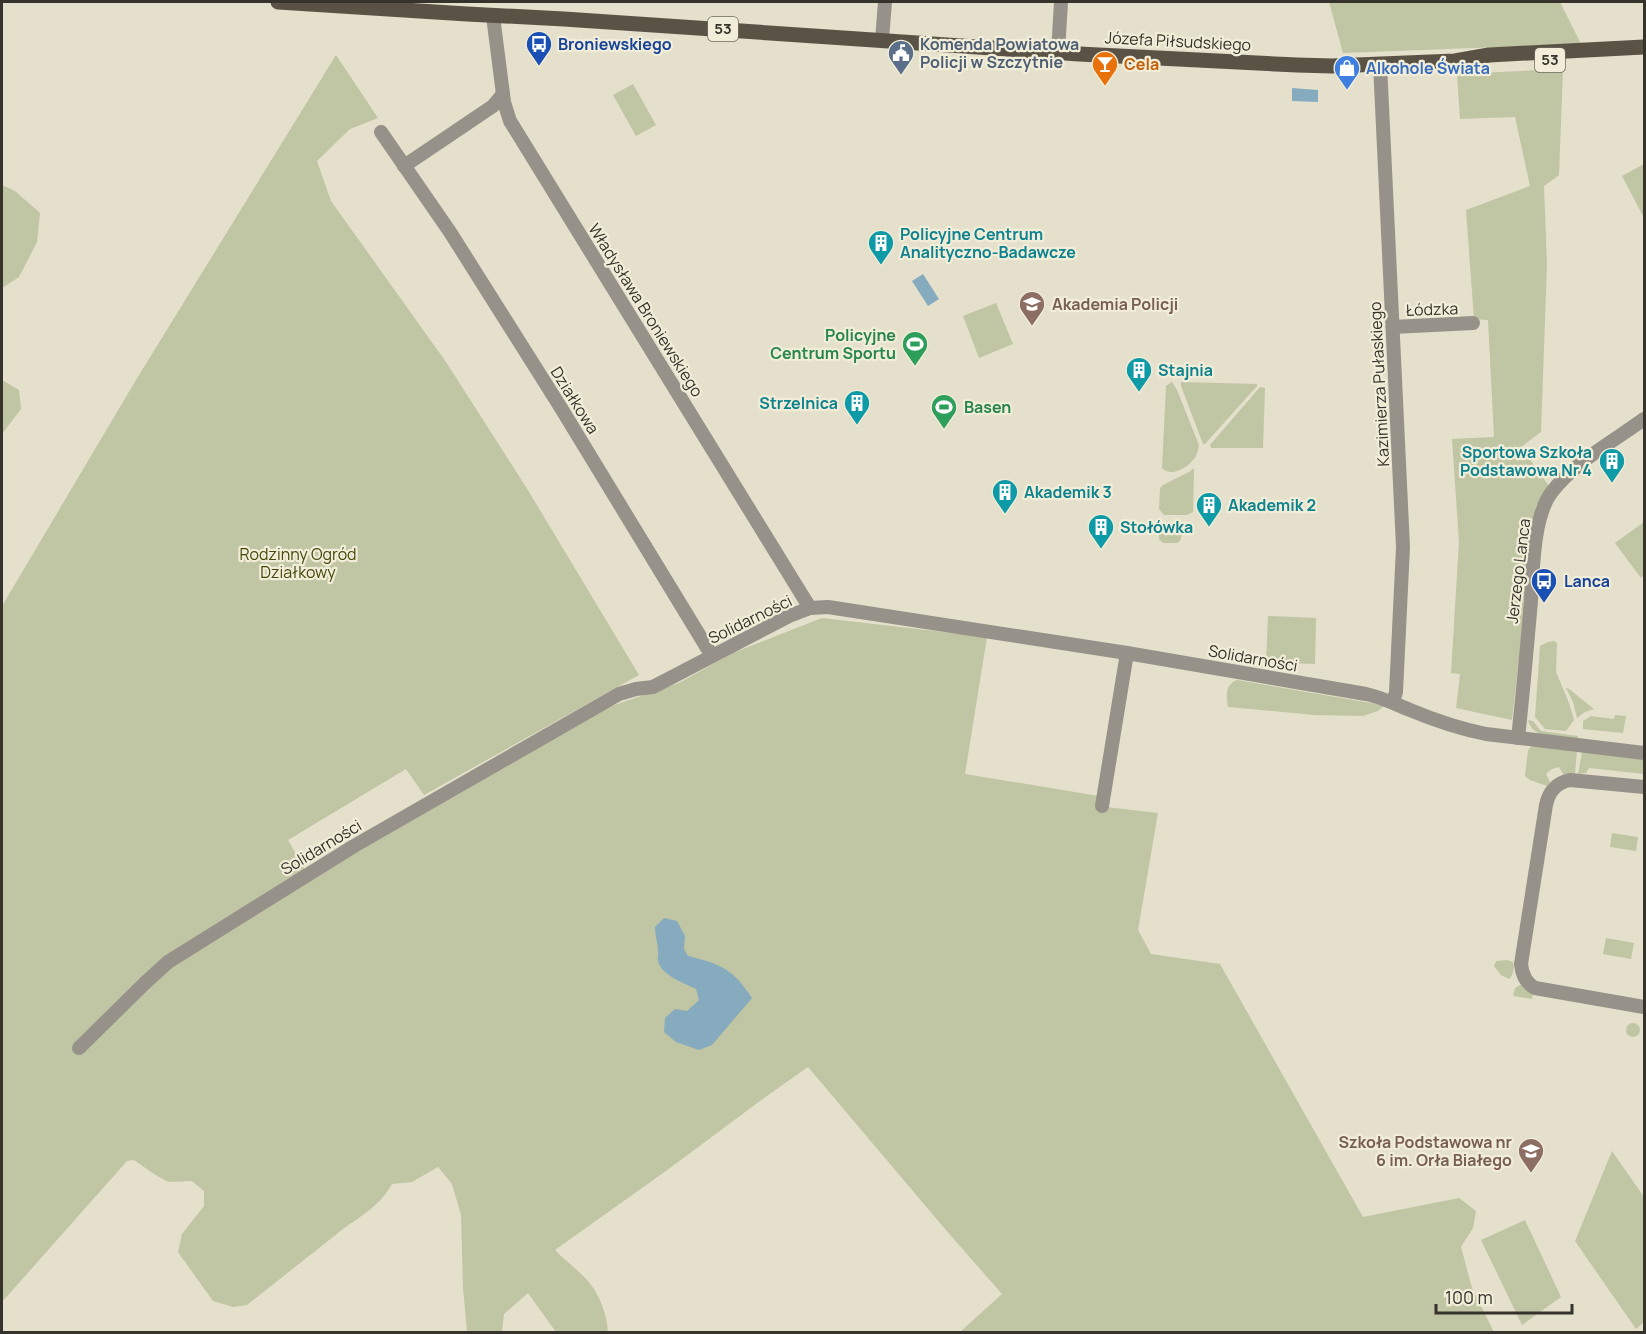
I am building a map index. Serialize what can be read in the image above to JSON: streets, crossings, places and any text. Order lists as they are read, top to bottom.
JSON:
{
  "streets": {
    "main road": ["53", "Józefa Piłsudskiego"],
    "street": [
      "Łódzka",
      "Władysława Broniewskiego",
      "Kazimierza Pułaskiego",
      "Działkowa",
      "Jerzego Lanca",
      "Solidarności"
    ]
  },
  "crossings": [
    ["53", "Józefa Piłsudskiego"],
    ["Józefa Piłsudskiego", "Władysława Broniewskiego"],
    ["Józefa Piłsudskiego", "Kazimierza Pułaskiego"],
    ["Łódzka", "Kazimierza Pułaskiego"],
    ["Władysława Broniewskiego", "Solidarności"],
    ["Kazimierza Pułaskiego", "Solidarności"],
    ["Działkowa", "Solidarności"],
    ["Jerzego Lanca", "Solidarności"]
  ],
  "parks": ["Rodzinny Ogród Działkowy"],
  "places": {
    "bus stop": ["Broniewskiego", "Lanca"],
    "public building": ["Komenda Powiatowa Policji w Szczytnie"],
    "bar": ["Cela"],
    "shop": ["Alkohole Świata"],
    "building": [
      "Policyjne Centrum Analityczno-Badawcze",
      "Stajnia",
      "Strzelnica",
      "Sportowa Szkoła Podstawowa Nr 4",
      "Akademik 3",
      "Akademik 2",
      "Stołówka"
    ],
    "school or university": ["Akademia Policji", "Szkoła Podstawowa nr 6 im. Orła Białego"],
    "sports": ["Policyjne Centrum Sportu", "Basen"]
  },
  "scale_bar": "100 m"
}
